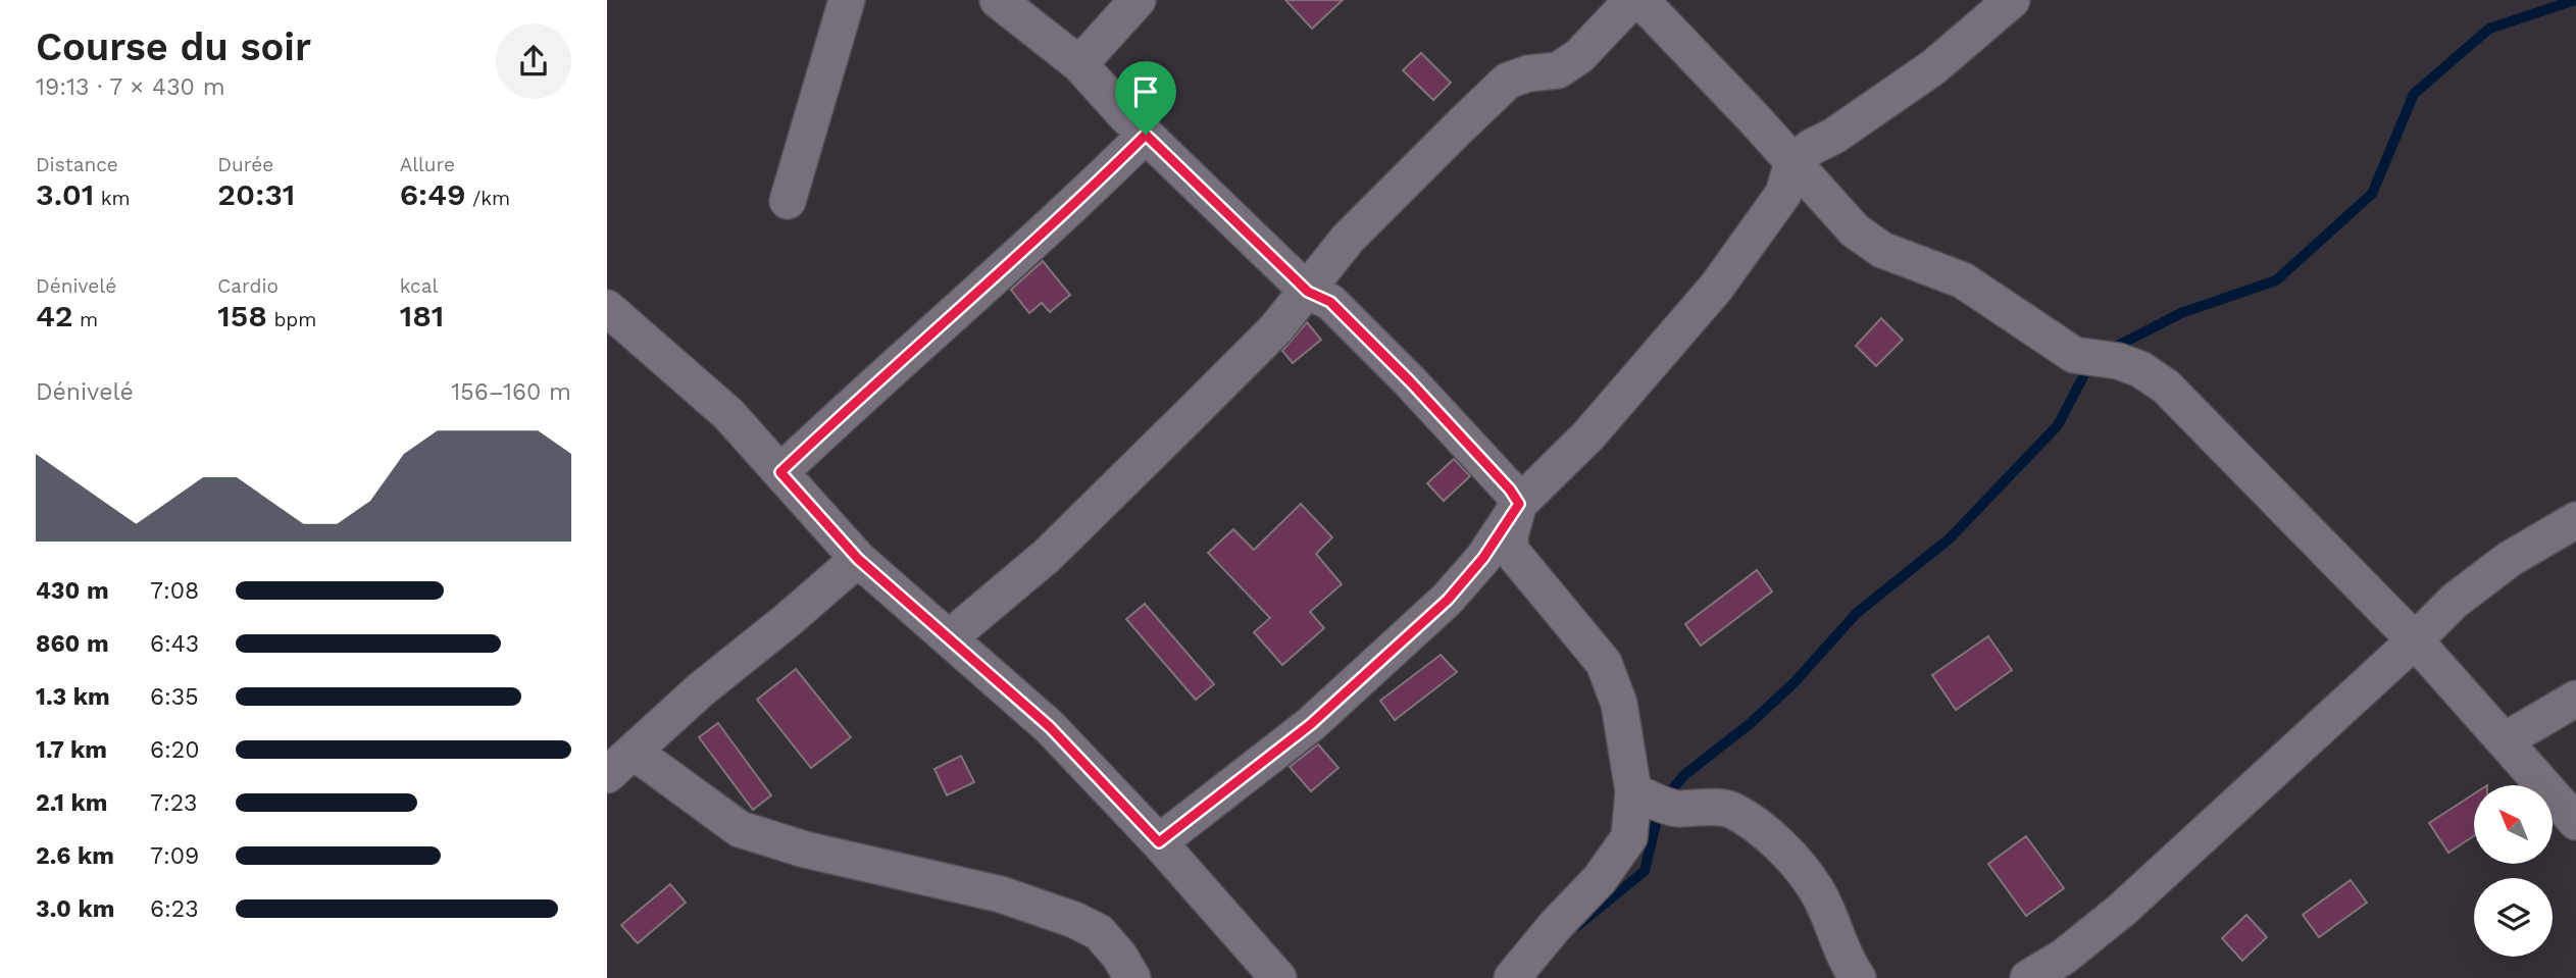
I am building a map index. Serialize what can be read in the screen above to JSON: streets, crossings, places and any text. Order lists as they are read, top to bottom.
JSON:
{
  "north": "top left",
  "page": {
    "heading": ["Course du soir", "19:13 · 7 × 430 m"],
    "stats": [
      ["Distance", "3.01 km"],
      ["Durée", "20:31"],
      ["Allure", "6:49 /km"],
      ["Dénivelé", "42 m"],
      ["Cardio", "158 bpm"],
      ["kcal", "181"]
    ],
    "chart": ["Dénivelé", "156–160 m"],
    "list": [
      {
        "name": "430 m",
        "note": "7:08"
      },
      {
        "name": "860 m",
        "note": "6:43"
      },
      {
        "name": "1.3 km",
        "note": "6:35"
      },
      {
        "name": "1.7 km",
        "note": "6:20"
      },
      {
        "name": "2.1 km",
        "note": "7:23"
      },
      {
        "name": "2.6 km",
        "note": "7:09"
      },
      {
        "name": "3.0 km",
        "note": "6:23"
      }
    ]
  }
}
